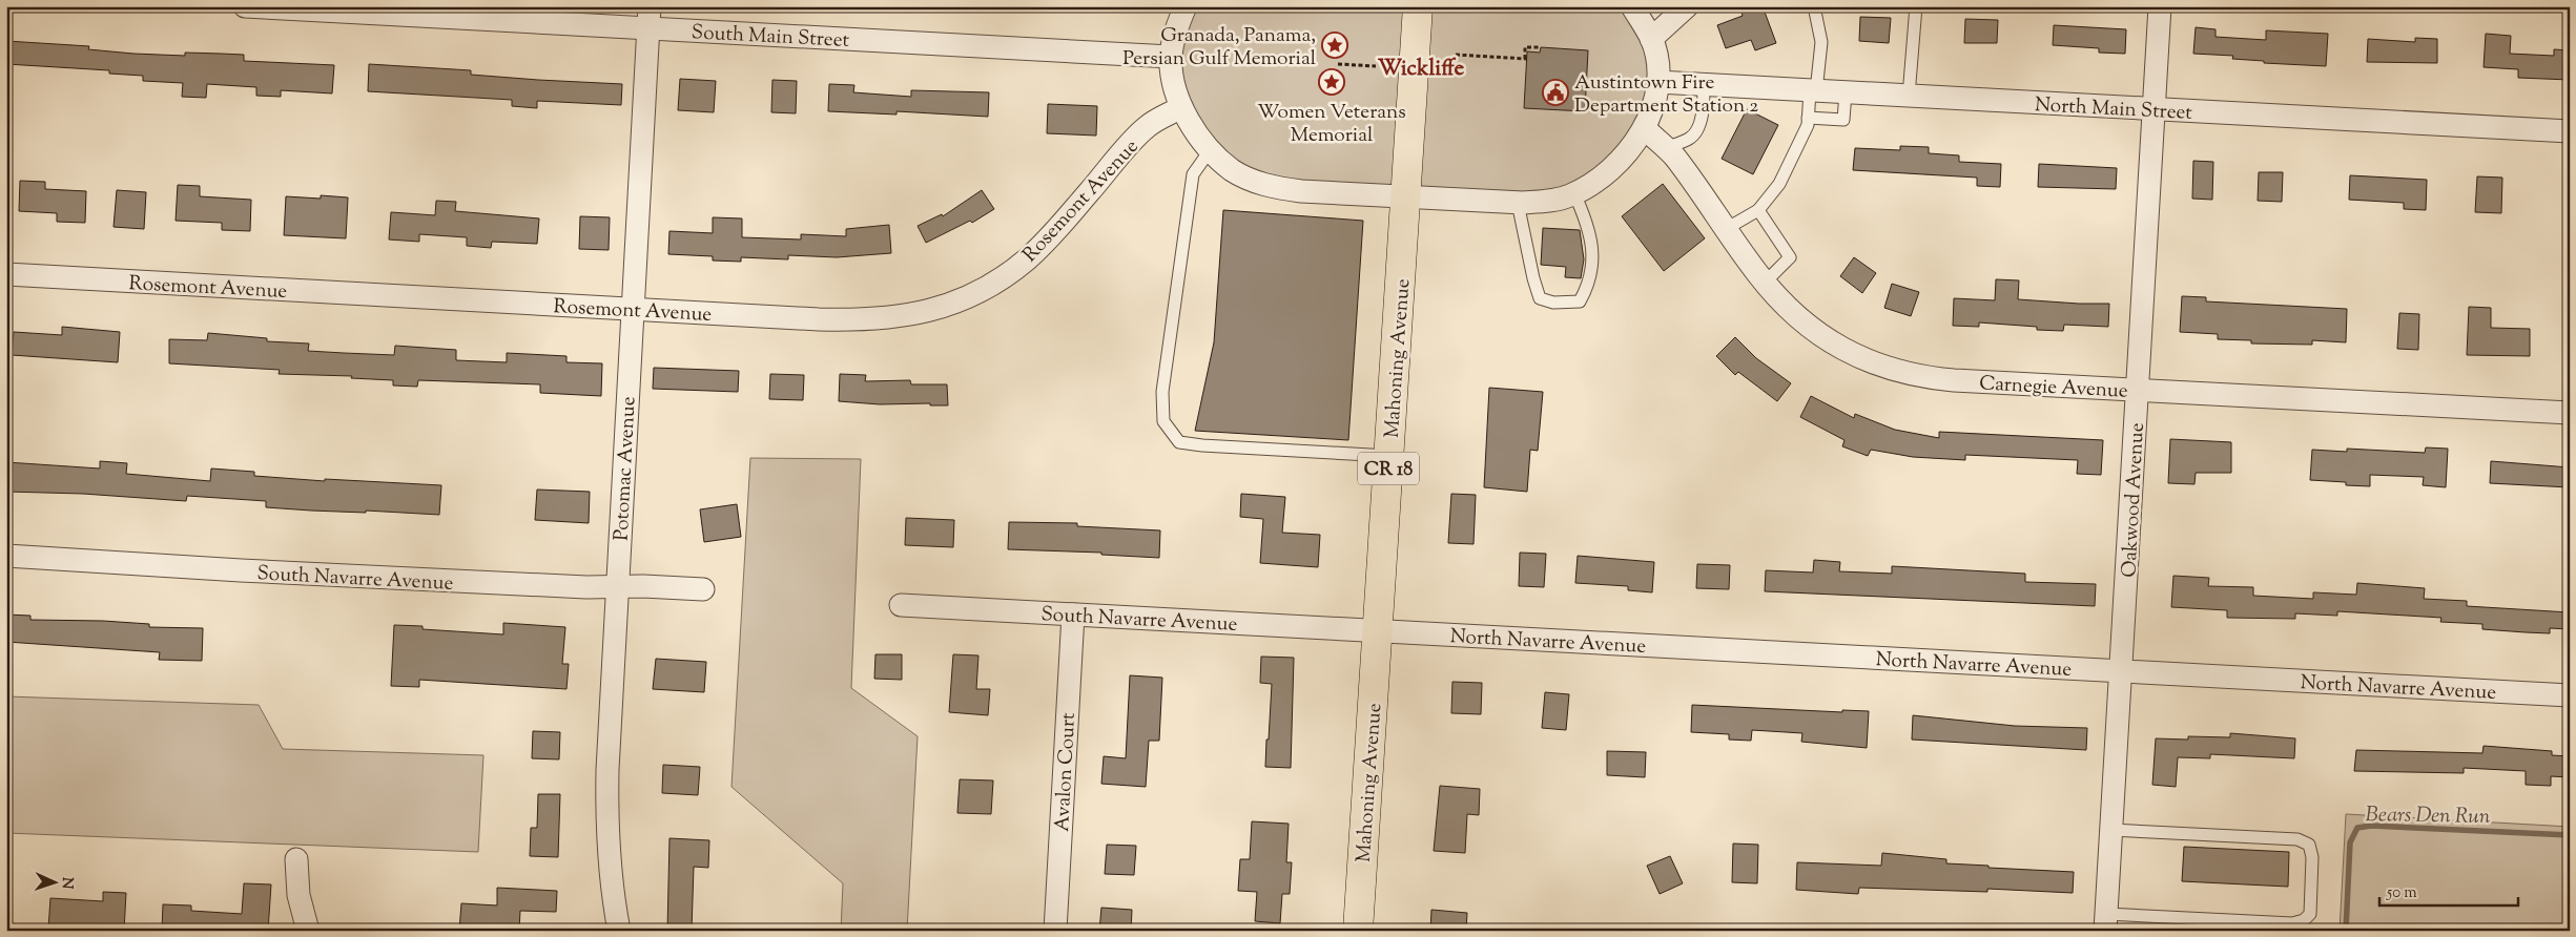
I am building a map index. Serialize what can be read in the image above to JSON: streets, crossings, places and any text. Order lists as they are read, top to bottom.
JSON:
{
  "streets": {
    "main road": ["Mahoning Avenue", "CR 18"],
    "street": [
      "South Main Street",
      "North Main Street",
      "Rosemont Avenue",
      "Carnegie Avenue",
      "Potomac Avenue",
      "Oakwood Avenue",
      "South Navarre Avenue",
      "North Navarre Avenue",
      "Avalon Court"
    ]
  },
  "crossings": [
    ["South Main Street", "Potomac Avenue"],
    ["North Main Street", "Carnegie Avenue"],
    ["North Main Street", "Oakwood Avenue"],
    ["Rosemont Avenue", "Potomac Avenue"],
    ["Mahoning Avenue", "South Navarre Avenue"],
    ["Mahoning Avenue", "North Navarre Avenue"],
    ["Carnegie Avenue", "Oakwood Avenue"],
    ["Potomac Avenue", "South Navarre Avenue"],
    ["Oakwood Avenue", "North Navarre Avenue"],
    ["South Navarre Avenue", "North Navarre Avenue"],
    ["South Navarre Avenue", "Avalon Court"]
  ],
  "districts": ["Wickliffe"],
  "water": ["Bears Den Run"],
  "places": {
    "place": ["Granada, Panama, Persian Gulf Memorial", "Women Veterans Memorial"],
    "public building": ["Austintown Fire Department Station 2"]
  },
  "scale_bar": "50 m",
  "north": "right"
}
